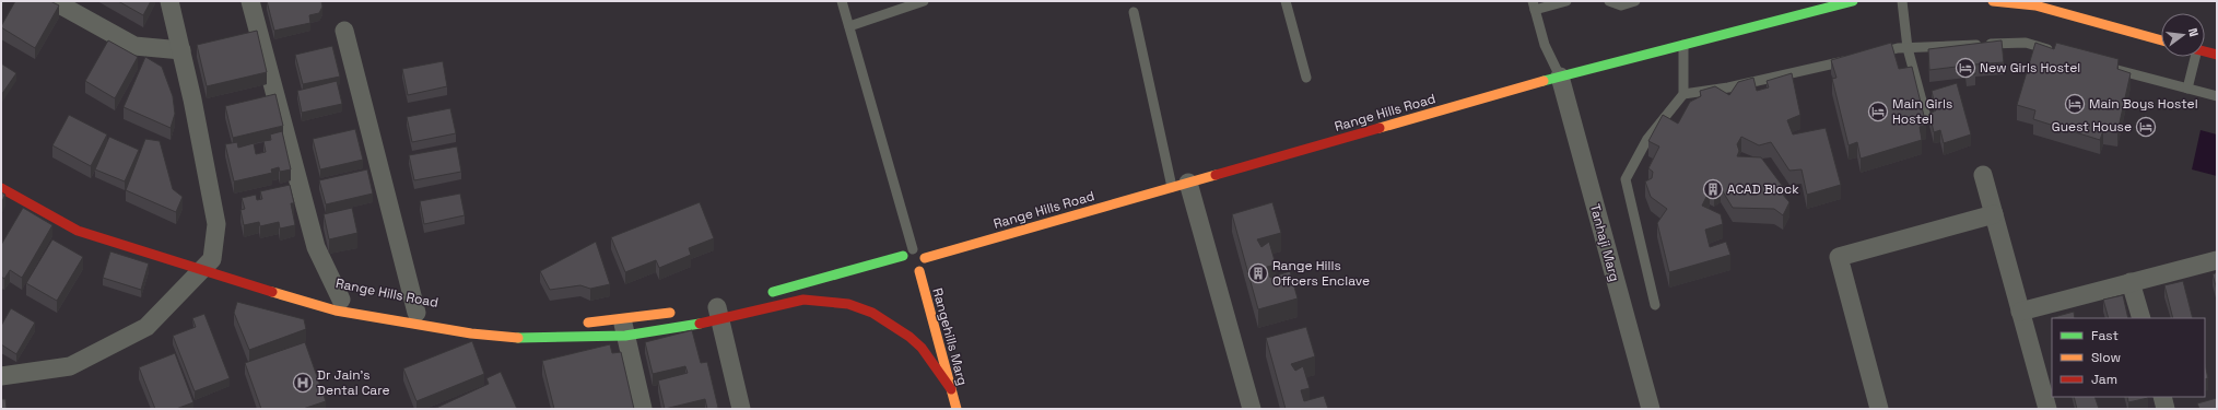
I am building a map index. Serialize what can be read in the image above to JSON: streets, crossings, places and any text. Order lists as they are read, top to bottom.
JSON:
{
  "streets": {
    "main road": ["Range Hills Road", "Rangehills Marg"],
    "street": ["Tanhaji Marg"]
  },
  "crossings": [
    ["Range Hills Road", "Tanhaji Marg"],
    ["Range Hills Road", "Rangehills Marg"]
  ],
  "places": {
    "hotel": [
      "New Girls Hostel",
      "Main Boys Hostel",
      "Main Girls Hostel",
      "Guest House"
    ],
    "building": ["ACAD Block", "Range Hills Offcers Enclave"],
    "hospital": ["Dr Jain's Dental Care"]
  },
  "legend": ["Fast", "Slow", "Jam"],
  "north": "right"
}
